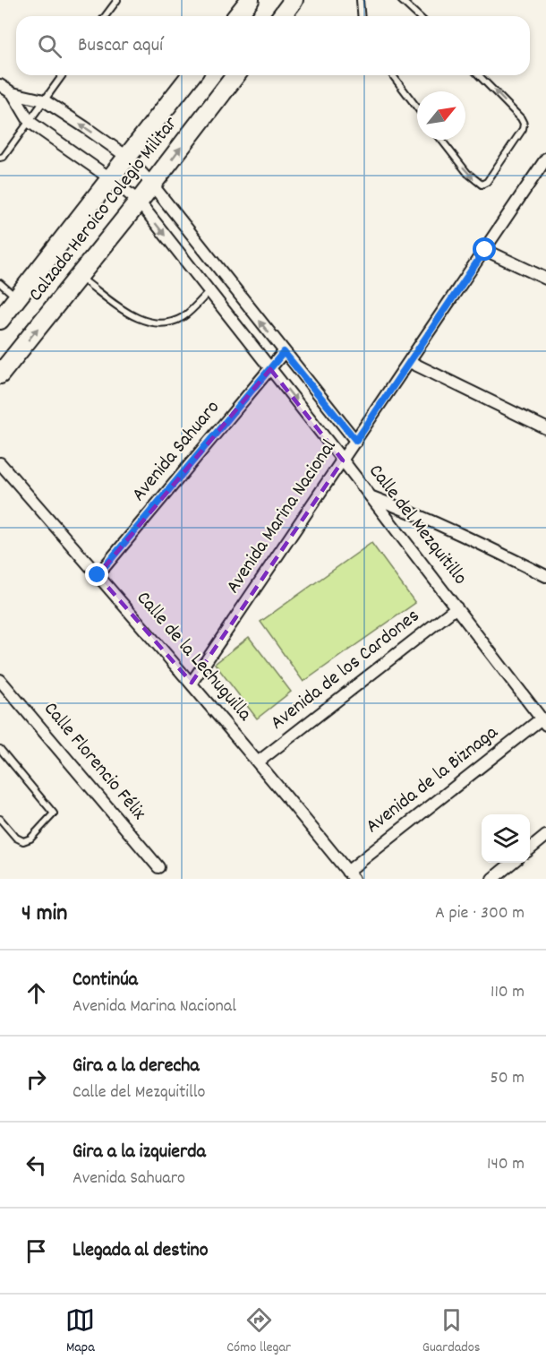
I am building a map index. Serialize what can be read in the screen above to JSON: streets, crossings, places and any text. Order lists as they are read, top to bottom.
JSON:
{
  "streets": {
    "main road": ["Calzada Heroico Colegio Militar"],
    "street": [
      "Avenida Sahuaro",
      "Avenida Marina Nacional",
      "Calle del Mezquitillo",
      "Calle de la Lechuguilla",
      "Avenida de los Cardones",
      "Calle Florencio Félix",
      "Avenida de la Biznaga"
    ]
  },
  "crossings": [
    ["Calzada Heroico Colegio Militar", "Calle del Mezquitillo"],
    ["Avenida Sahuaro", "Calle del Mezquitillo"],
    ["Avenida Sahuaro", "Calle de la Lechuguilla"],
    ["Avenida Marina Nacional", "Calle del Mezquitillo"],
    ["Avenida Marina Nacional", "Calle de la Lechuguilla"],
    ["Calle del Mezquitillo", "Avenida de los Cardones"],
    ["Calle del Mezquitillo", "Avenida de la Biznaga"],
    ["Calle de la Lechuguilla", "Avenida de los Cardones"],
    ["Calle de la Lechuguilla", "Avenida de la Biznaga"]
  ],
  "north": "top right",
  "page": {
    "search": "Buscar aquí",
    "heading": ["4 min", "A pie · 300 m"],
    "list": [
      ["Continúa", "Avenida Marina Nacional", "110 m"],
      ["Gira a la derecha", "Calle del Mezquitillo", "50 m"],
      ["Gira a la izquierda", "Avenida Sahuaro", "140 m"],
      "Llegada al destino"
    ],
    "nav": ["Mapa", "Cómo llegar", "Guardados"]
  }
}
